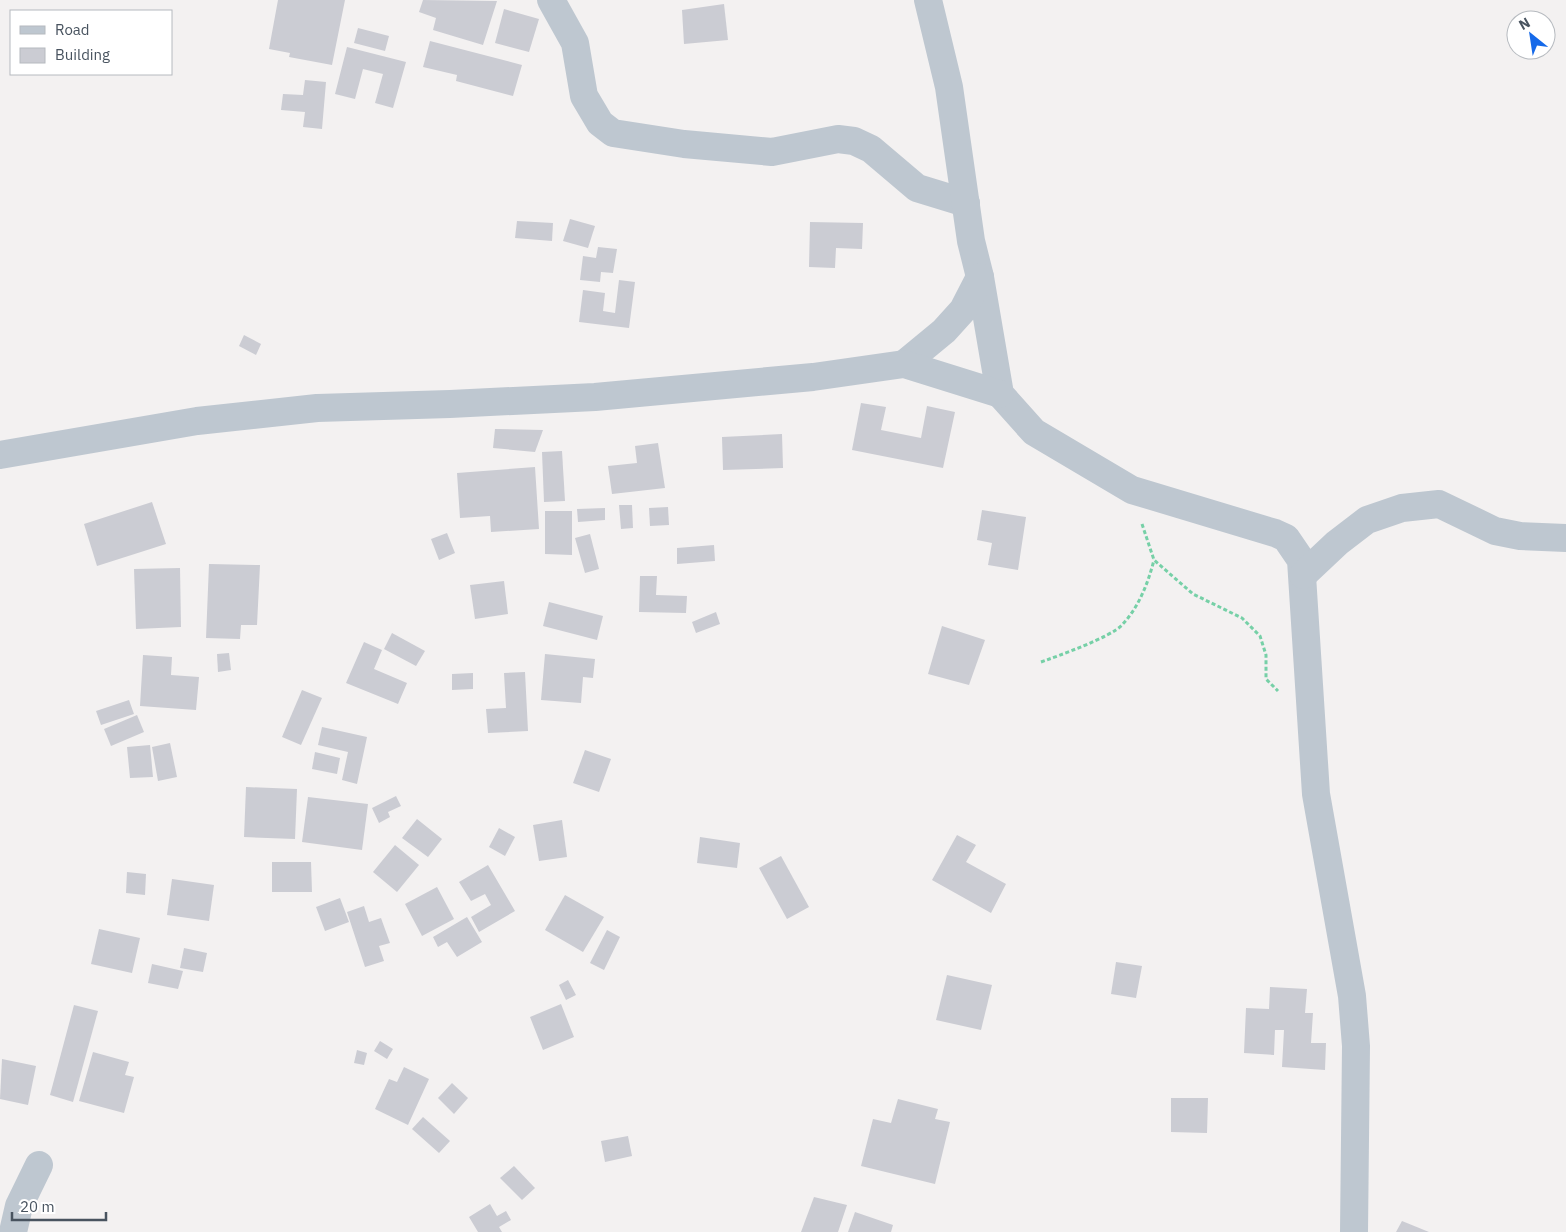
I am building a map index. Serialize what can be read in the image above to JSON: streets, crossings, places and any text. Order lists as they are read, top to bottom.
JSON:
{
  "legend": ["Road", "Building"],
  "scale_bar": "20 m",
  "north": "top left"
}
